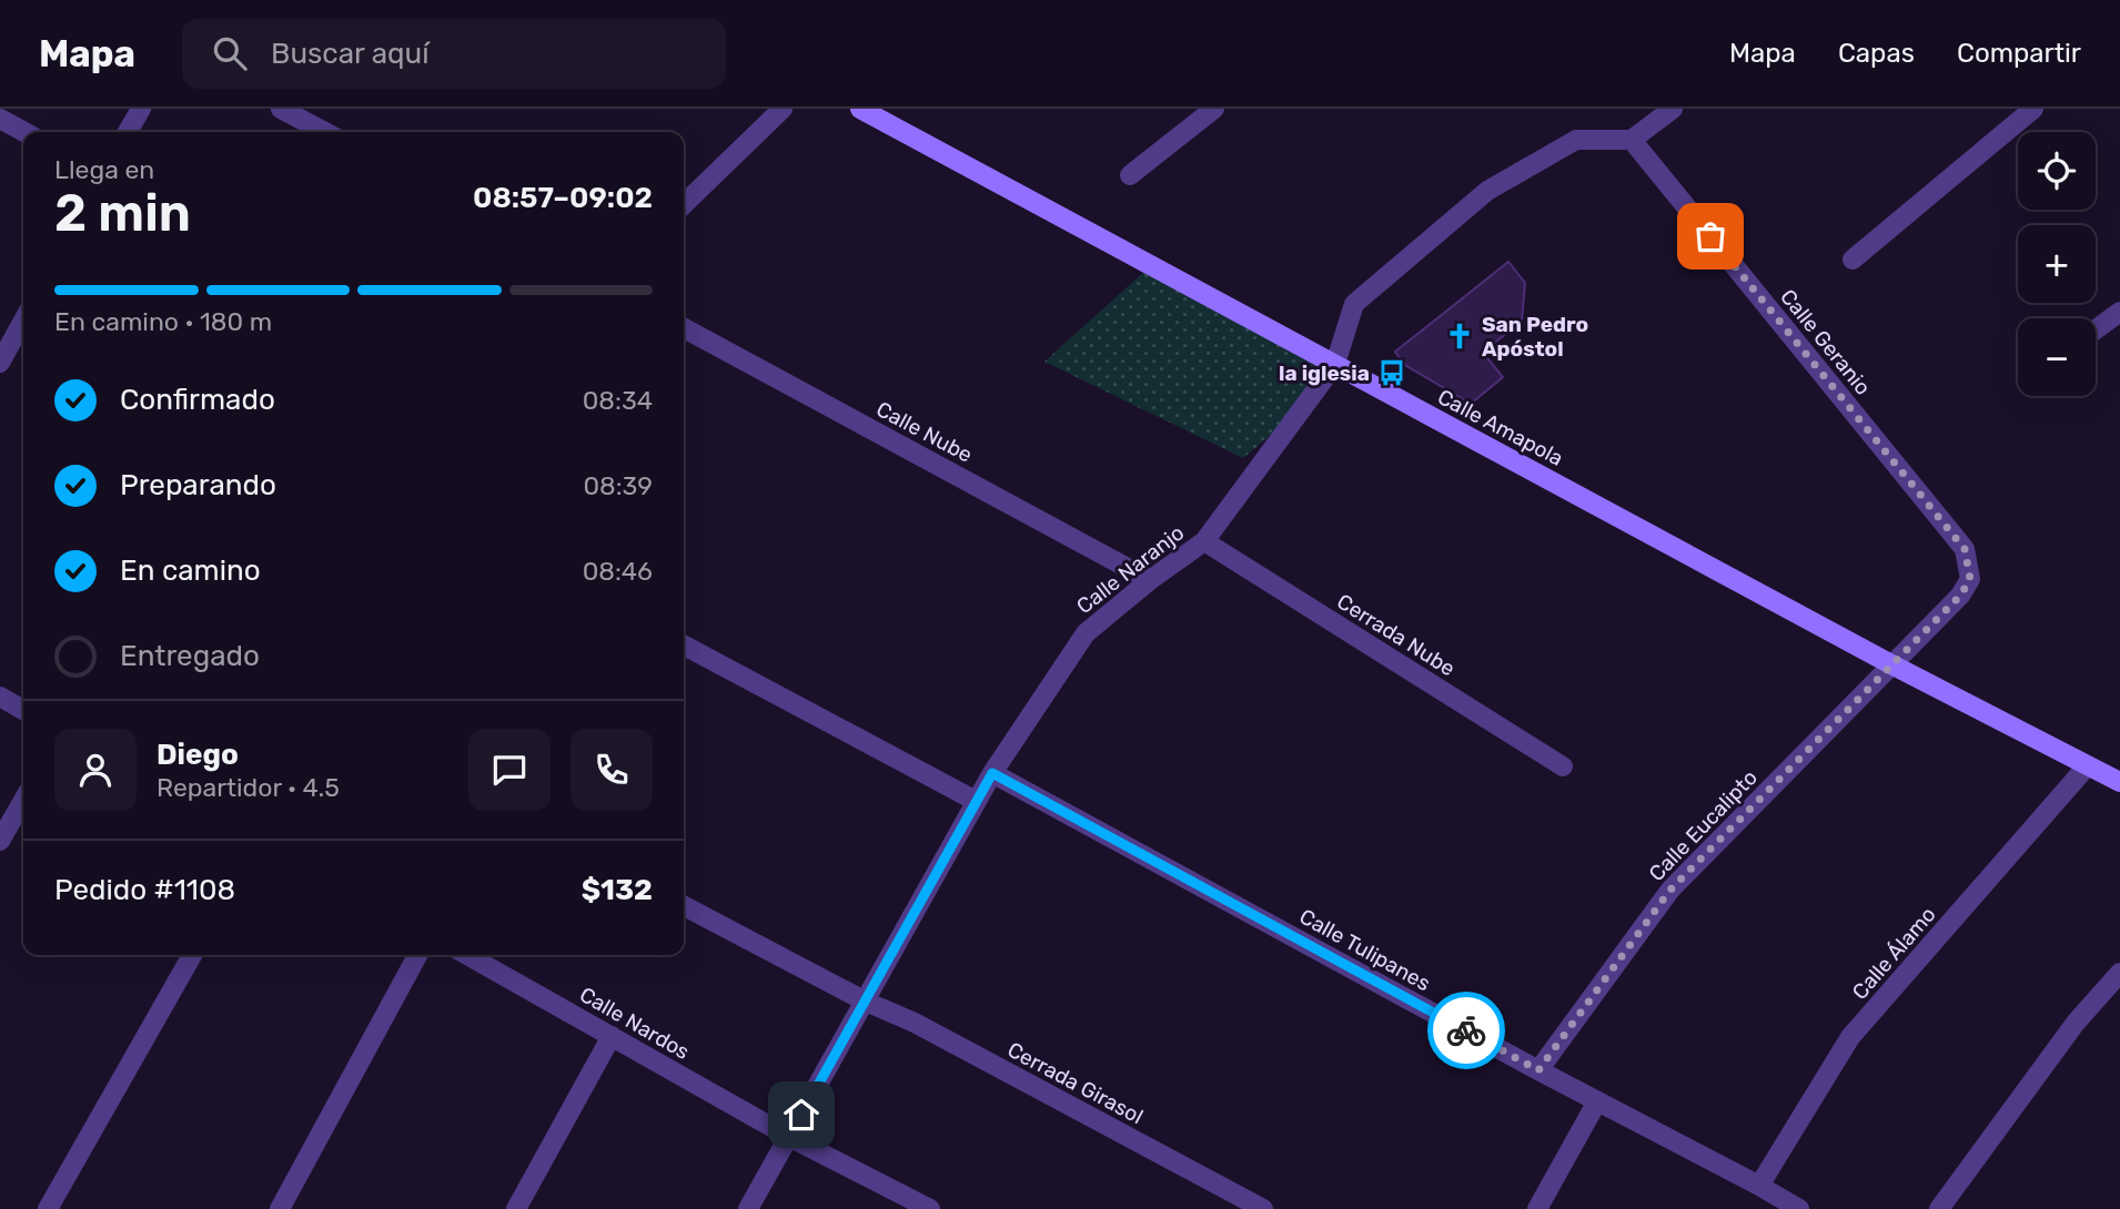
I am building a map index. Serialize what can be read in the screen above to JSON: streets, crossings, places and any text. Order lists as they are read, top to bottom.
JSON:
{
  "streets": {
    "street": [
      "Calle Geranio",
      "Calle Amapola",
      "Calle Nube",
      "Calle Naranjo",
      "Cerrada Nube",
      "Calle Eucalipto",
      "Calle Tulipanes",
      "Calle Álamo",
      "Calle Nardos",
      "Cerrada Girasol"
    ]
  },
  "crossings": [
    ["Calle Geranio", "Calle Naranjo"],
    ["Calle Geranio", "Calle Eucalipto"],
    ["Calle Amapola", "Calle Naranjo"],
    ["Calle Amapola", "Calle Eucalipto"],
    ["Calle Amapola", "Calle Álamo"],
    ["Calle Nube", "Calle Naranjo"],
    ["Calle Naranjo", "Cerrada Nube"],
    ["Calle Naranjo", "Calle Tulipanes"],
    ["Calle Naranjo", "Calle Nardos"],
    ["Calle Naranjo", "Cerrada Girasol"],
    ["Calle Eucalipto", "Calle Tulipanes"],
    ["Calle Tulipanes", "Calle Álamo"]
  ],
  "places": {
    "church": ["San Pedro Apóstol"],
    "bus stop": ["la iglesia"]
  },
  "page": {
    "header": "Mapa",
    "search": "Buscar aquí",
    "nav": ["Mapa", "Capas", "Compartir"],
    "map_buttons": ["+", "−"],
    "heading": ["2 min", "Llega en", "08:57–09:02"],
    "panel": [
      "Diego",
      "Repartidor · 4.5",
      "Pedido #1108",
      "$132"
    ],
    "bar": "En camino · 180 m",
    "list": [
      ["Confirmado", "08:34"],
      ["Preparando", "08:39"],
      ["En camino", "08:46"],
      "Entregado"
    ]
  }
}
